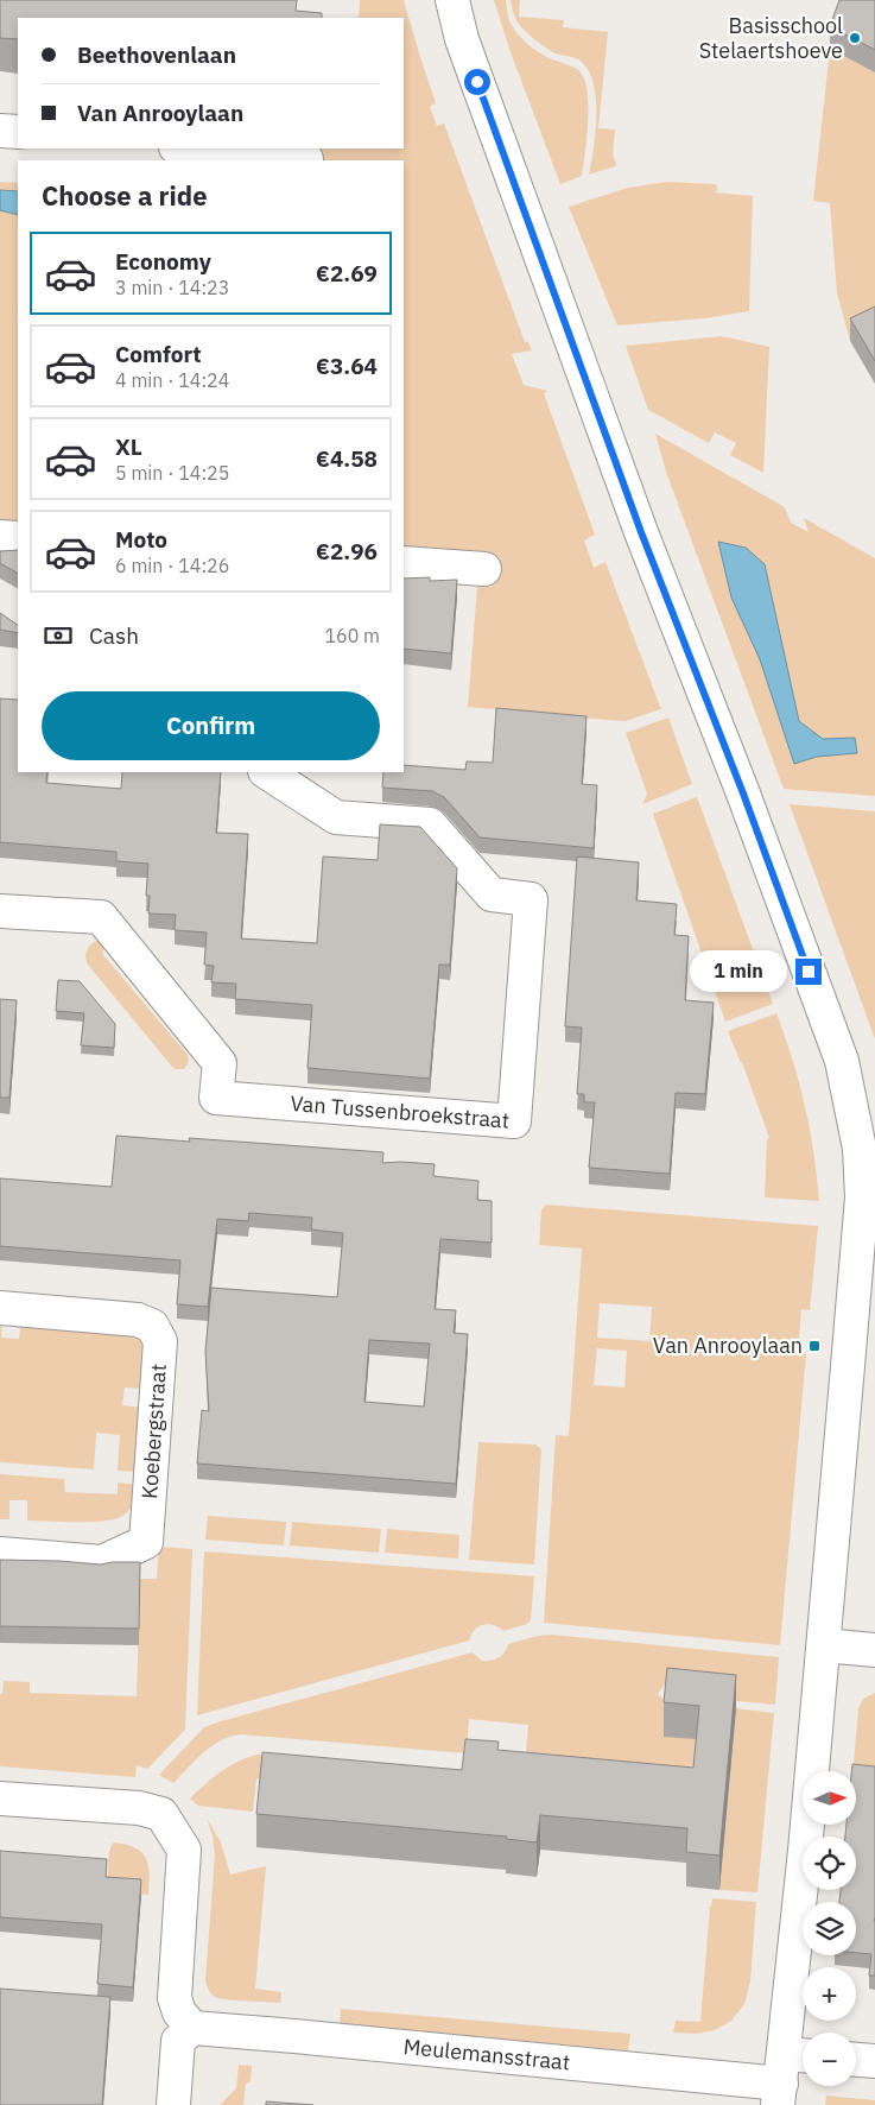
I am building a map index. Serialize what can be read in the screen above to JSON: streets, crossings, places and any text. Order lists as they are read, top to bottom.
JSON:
{
  "streets": {
    "street": ["Van Tussenbroekstraat", "Koebergstraat", "Meulemansstraat"]
  },
  "places": {
    "other": ["Basisschool Stelaertshoeve"],
    "transit": ["Van Anrooylaan"]
  },
  "north": "right",
  "page": {
    "banner": ["Beethovenlaan", "Van Anrooylaan"],
    "heading": "Choose a ride",
    "list": [
      {
        "name": "Economy",
        "note": "3 min · 14:23",
        "value": "€2.69"
      },
      {
        "name": "Comfort",
        "note": "4 min · 14:24",
        "value": "€3.64"
      },
      {
        "name": "XL",
        "note": "5 min · 14:25",
        "value": "€4.58"
      },
      {
        "name": "Moto",
        "note": "6 min · 14:26",
        "value": "€2.96"
      }
    ],
    "pay": ["Cash", "160 m"],
    "buttons": "Confirm",
    "bubble": "1 min",
    "map_buttons": ["+", "−"]
  }
}
